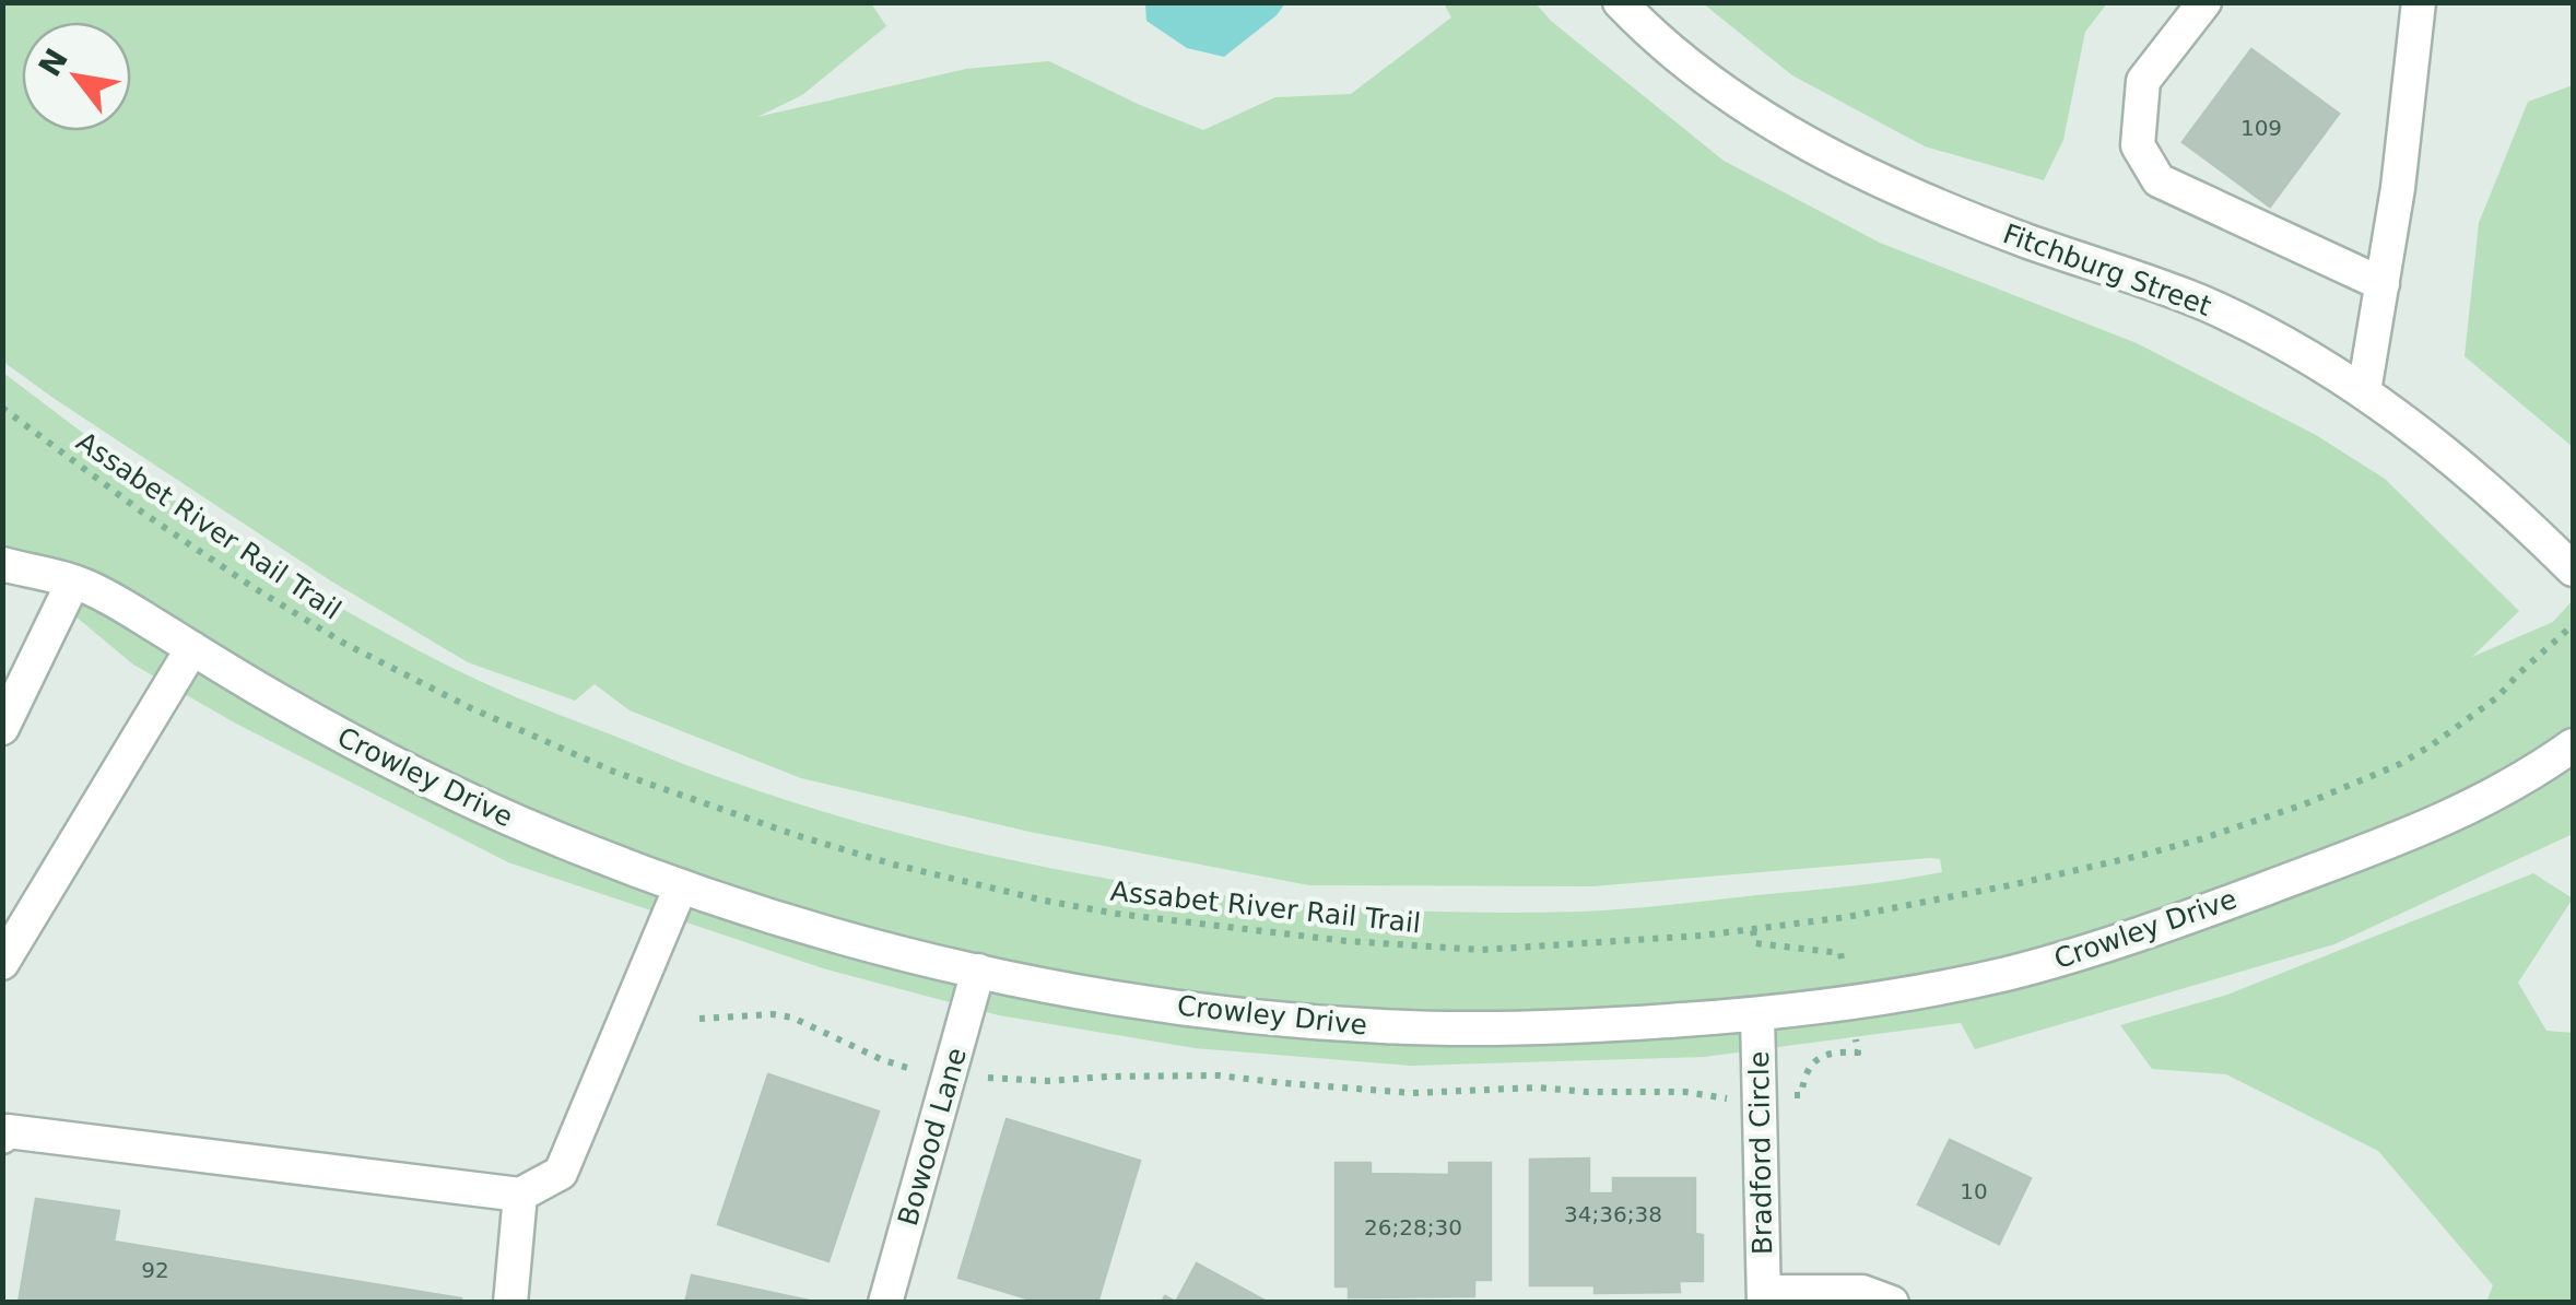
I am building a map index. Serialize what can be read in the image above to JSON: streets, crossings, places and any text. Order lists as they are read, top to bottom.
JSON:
{
  "streets": {
    "street": [
      "Fitchburg Street",
      "Crowley Drive",
      "Bowood Lane",
      "Bradford Circle"
    ],
    "path": ["Assabet River Rail Trail"]
  },
  "crossings": [
    ["Crowley Drive", "Bowood Lane"],
    ["Crowley Drive", "Bradford Circle"]
  ],
  "house_numbers": [
    "109",
    "10",
    "34;36;38",
    "26;28;30",
    "92"
  ],
  "north": "top left"
}
